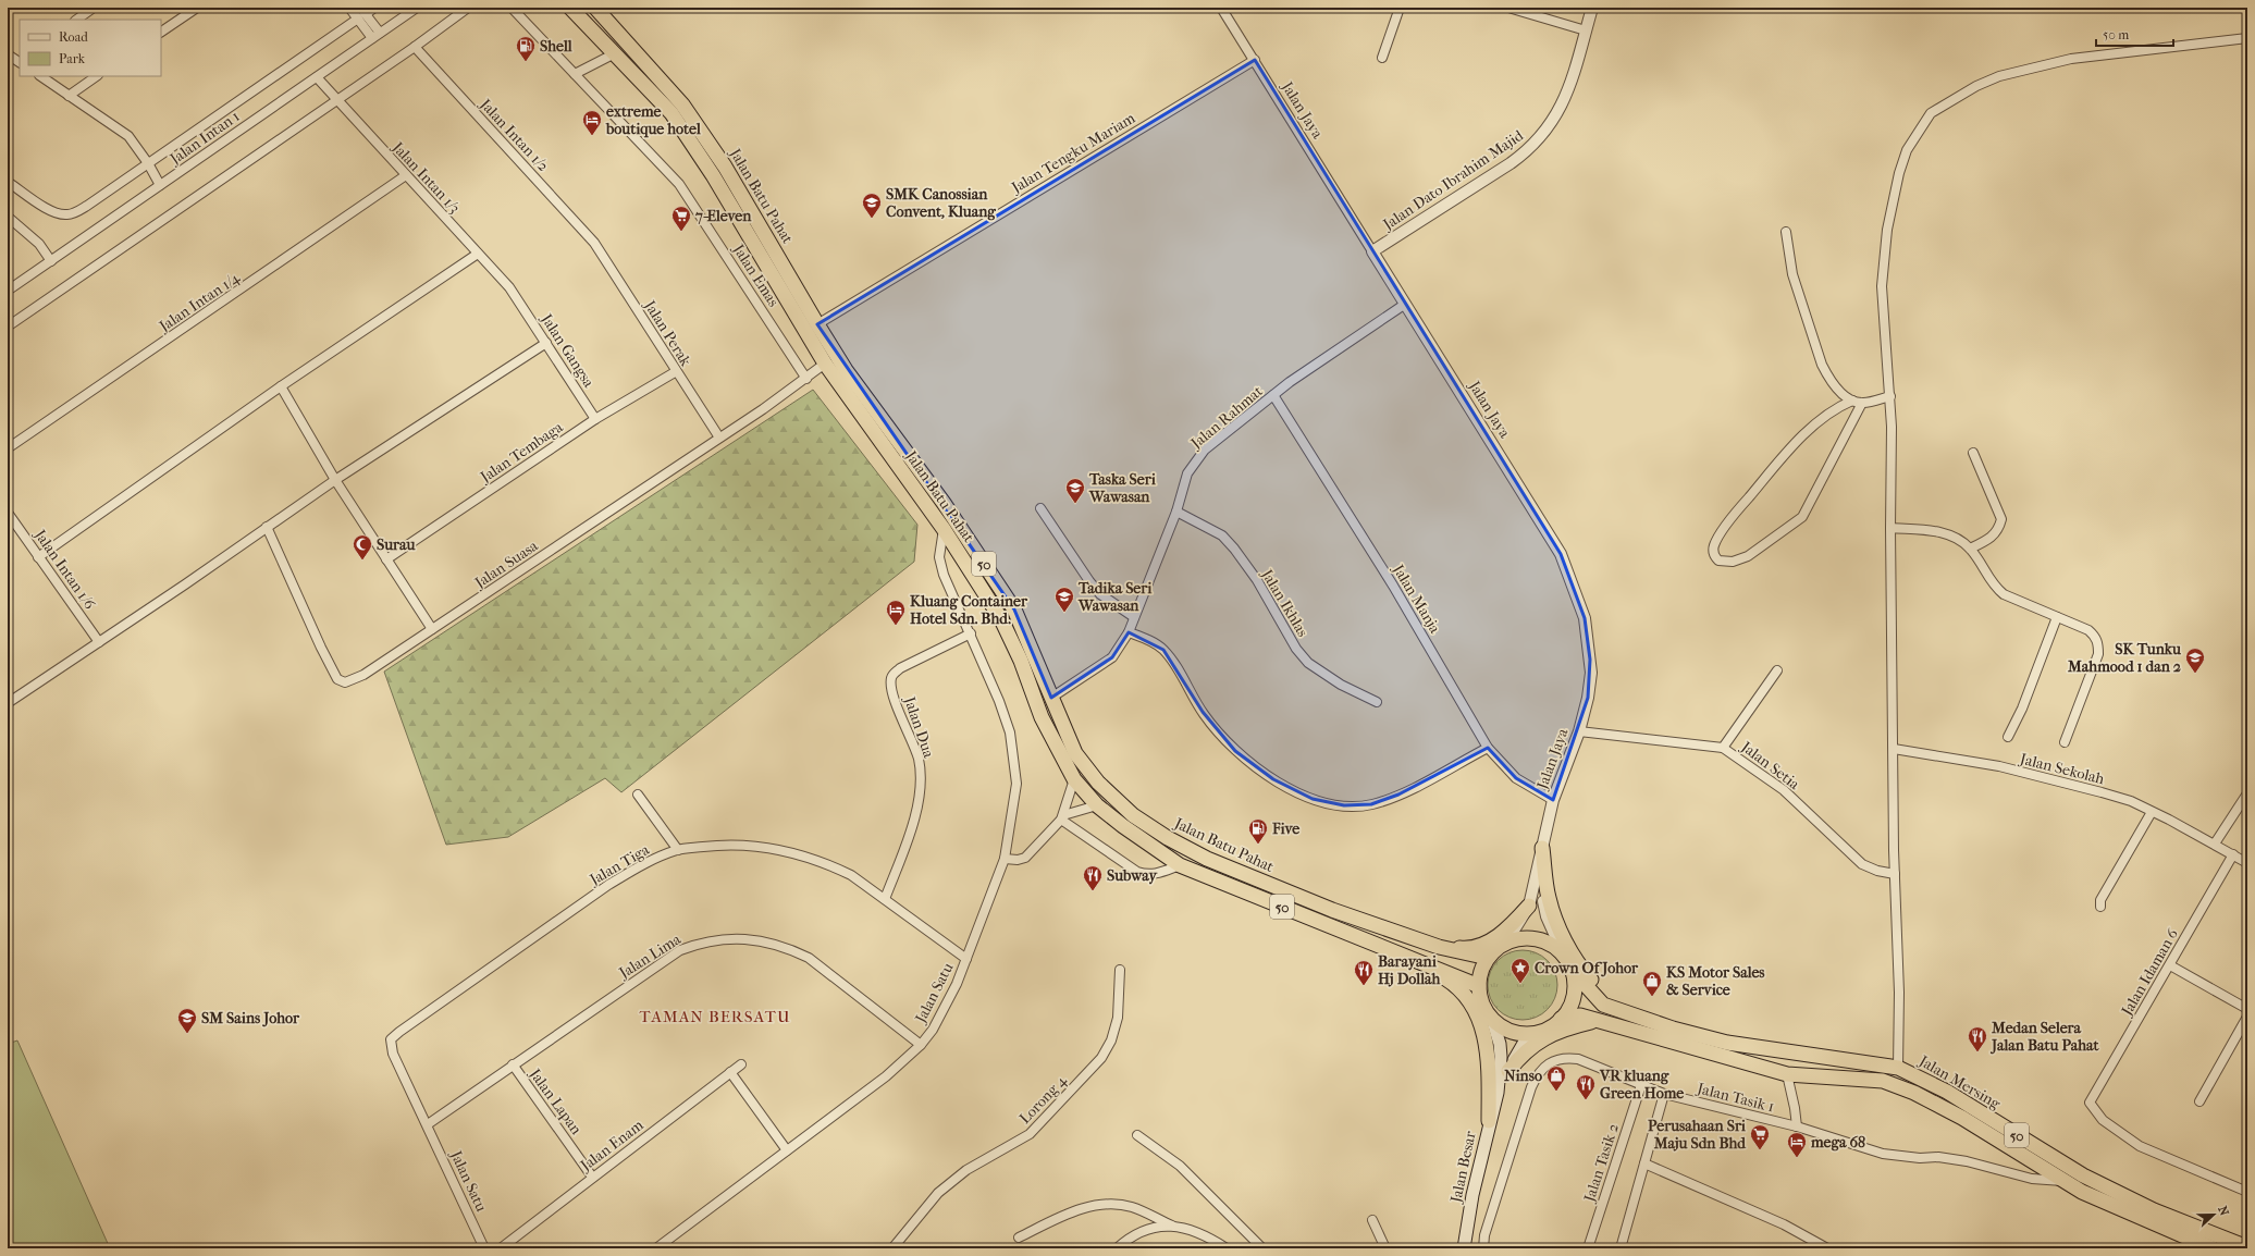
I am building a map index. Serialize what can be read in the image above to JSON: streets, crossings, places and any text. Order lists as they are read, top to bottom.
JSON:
{
  "streets": {
    "highway": ["Jalan Batu Pahat", "50", "Jalan Mersing"],
    "main road": ["Jalan Besar"],
    "street": [
      "Jalan Jaya",
      "Jalan Intan 1/2",
      "Jalan Intan 1",
      "Jalan Tengku Mariam",
      "Jalan Intan 1/3",
      "Jalan Dato Ibrahim Majid",
      "Jalan Emas",
      "Jalan Intan 1/4",
      "Jalan Perak",
      "Jalan Gangsa",
      "Jalan Rahmat",
      "Jalan Tembaga",
      "Jalan Suasa",
      "Jalan Intan 1/6",
      "Jalan Manja",
      "Jalan Ikhlas",
      "Jalan Dua",
      "Jalan Setia",
      "Jalan Sekolah",
      "Jalan Tiga",
      "Jalan Lima",
      "Jalan Idaman 6",
      "Jalan Satu",
      "Jalan Tasik 1",
      "Lorong 4",
      "Jalan Lapan",
      "Jalan Enam",
      "Jalan Tasik 2"
    ]
  },
  "crossings": [
    ["Jalan Jaya", "Jalan Tengku Mariam"],
    ["Jalan Jaya", "Jalan Dato Ibrahim Majid"],
    ["Jalan Jaya", "Jalan Batu Pahat"],
    ["Jalan Jaya", "Jalan Rahmat"],
    ["Jalan Jaya", "50"],
    ["Jalan Jaya", "Jalan Manja"],
    ["Jalan Jaya", "Jalan Setia"],
    ["Jalan Jaya", "Jalan Mersing"],
    ["Jalan Jaya", "Jalan Besar"],
    ["Jalan Intan 1/2", "Jalan Perak"],
    ["Jalan Intan 1", "Jalan Intan 1/3"],
    ["Jalan Tengku Mariam", "Jalan Batu Pahat"],
    ["Jalan Intan 1/3", "Jalan Intan 1/4"],
    ["Jalan Intan 1/3", "Jalan Gangsa"],
    ["Jalan Batu Pahat", "Jalan Rahmat"],
    ["Jalan Batu Pahat", "Jalan Suasa"],
    ["Jalan Batu Pahat", "50"],
    ["Jalan Batu Pahat", "Jalan Satu"],
    ["Jalan Batu Pahat", "Jalan Mersing"],
    ["Jalan Batu Pahat", "Jalan Besar"],
    ["Jalan Emas", "Jalan Suasa"],
    ["Jalan Perak", "Jalan Tembaga"],
    ["Jalan Perak", "Jalan Suasa"],
    ["Jalan Gangsa", "Jalan Tembaga"],
    ["Jalan Rahmat", "Jalan Manja"],
    ["Jalan Rahmat", "Jalan Ikhlas"],
    ["50", "Jalan Mersing"],
    ["50", "Jalan Besar"],
    ["Jalan Dua", "Jalan Tiga"],
    ["Jalan Dua", "Jalan Satu"],
    ["Jalan Sekolah", "Jalan Idaman 6"],
    ["Jalan Tiga", "Jalan Lima"],
    ["Jalan Tiga", "Jalan Satu"],
    ["Jalan Lima", "Jalan Satu"],
    ["Jalan Lima", "Jalan Lapan"],
    ["Jalan Mersing", "Jalan Besar"],
    ["Jalan Tasik 1", "Jalan Tasik 2"],
    ["Jalan Lapan", "Jalan Enam"]
  ],
  "districts": ["TAMAN BERSATU"],
  "places": {
    "fuel station": ["Shell", "Five"],
    "hotel": ["extreme boutique hotel", "Kluang Container Hotel Sdn. Bhd.", "mega 68"],
    "school or university": [
      "SMK Canossian Convent, Kluang",
      "Taska Seri Wawasan",
      "Tadika Seri Wawasan",
      "SK Tunku Mahmood 1 dan 2",
      "SM Sains Johor"
    ],
    "supermarket": ["7-Eleven", "Perusahaan Sri Maju Sdn Bhd"],
    "mosque": ["Surau"],
    "restaurant": [
      "Subway",
      "Barayani Hj Dollah",
      "Medan Selera Jalan Batu Pahat",
      "VR kluang Green Home"
    ],
    "place": ["Crown Of Johor"],
    "shop": ["KS Motor Sales & Service", "Ninso"]
  },
  "legend": ["Road", "Park"],
  "scale_bar": "50 m",
  "north": "right"
}
